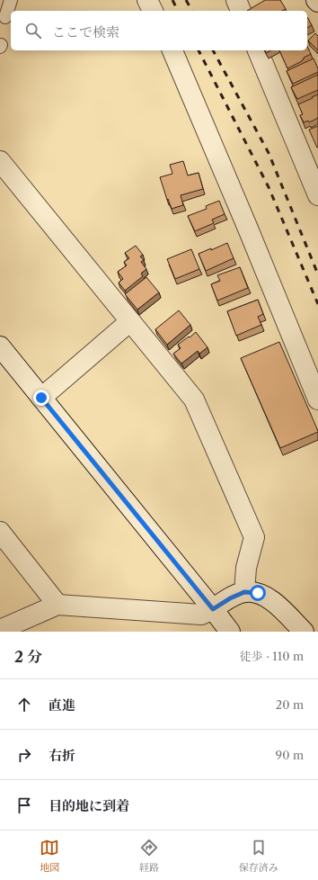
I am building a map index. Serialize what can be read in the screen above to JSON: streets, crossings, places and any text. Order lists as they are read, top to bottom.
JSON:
{
  "page": {
    "search": "ここで検索",
    "heading": ["2 分", "徒歩 · 110 m"],
    "list": [
      ["直進", "20 m"],
      ["右折", "90 m"],
      "目的地に到着"
    ],
    "nav": ["地図", "経路", "保存済み"]
  }
}
